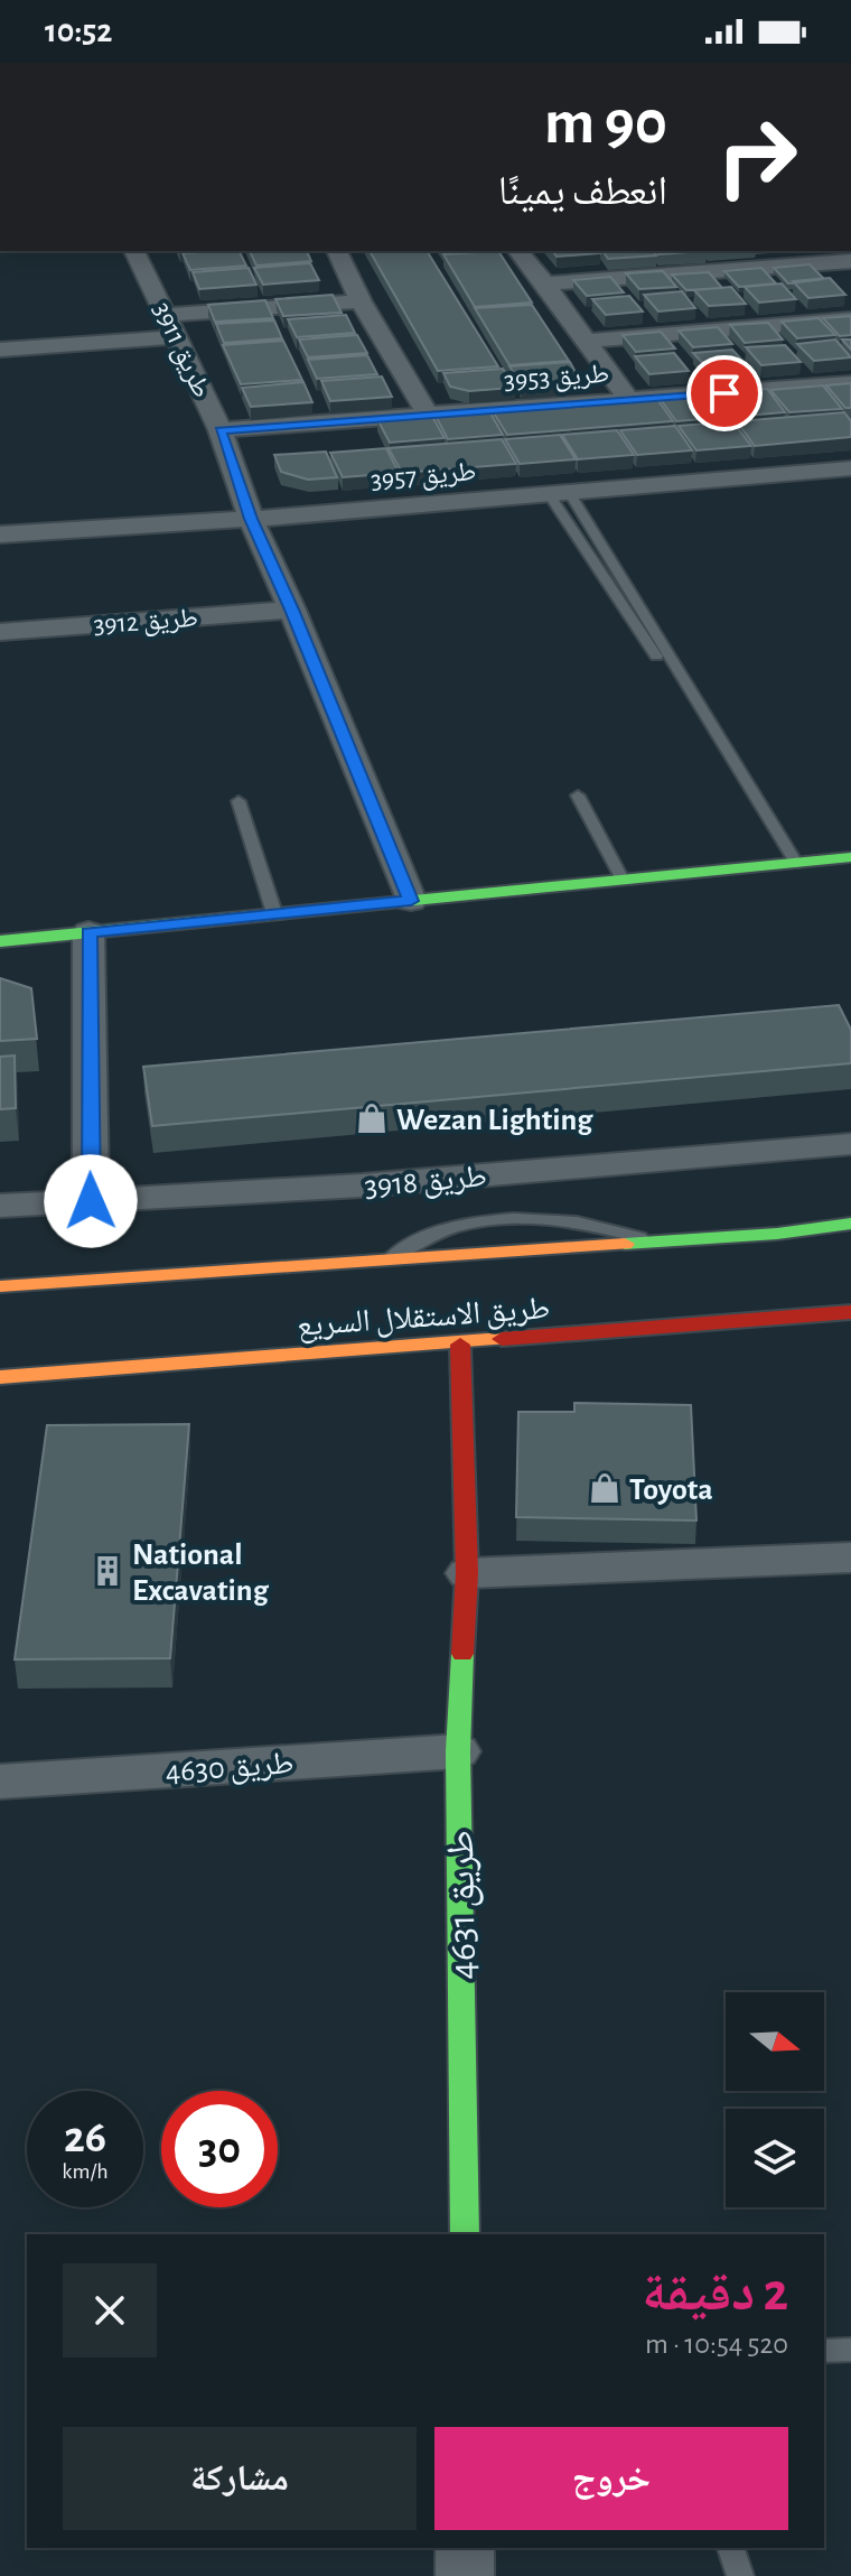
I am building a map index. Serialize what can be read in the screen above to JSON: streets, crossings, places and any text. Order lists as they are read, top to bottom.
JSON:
{
  "streets": {
    "street": [
      "طريق 3911",
      "طريق 3953",
      "طريق 3957",
      "طريق 3912",
      "طريق 3918",
      "طريق الاستقلال السريع",
      "طريق 4630",
      "طريق 4631"
    ]
  },
  "crossings": [
    ["طريق 3911", "طريق 3953"],
    ["طريق 3911", "طريق 3957"],
    ["طريق 3911", "طريق 3912"],
    ["طريق الاستقلال السريع", "طريق 4631"],
    ["طريق 4630", "طريق 4631"]
  ],
  "places": {
    "shop": ["Wezan Lighting", "Toyota"],
    "building": ["National Excavating"]
  },
  "north": "right",
  "page": {
    "status": "10:52",
    "turn": ["90 m", "انعطف يمينًا"],
    "speed": "26 km/h",
    "limit": "30",
    "heading": ["2 دقيقة", "520 m · 10:54"],
    "buttons": ["خروج", "مشاركة"]
  }
}
